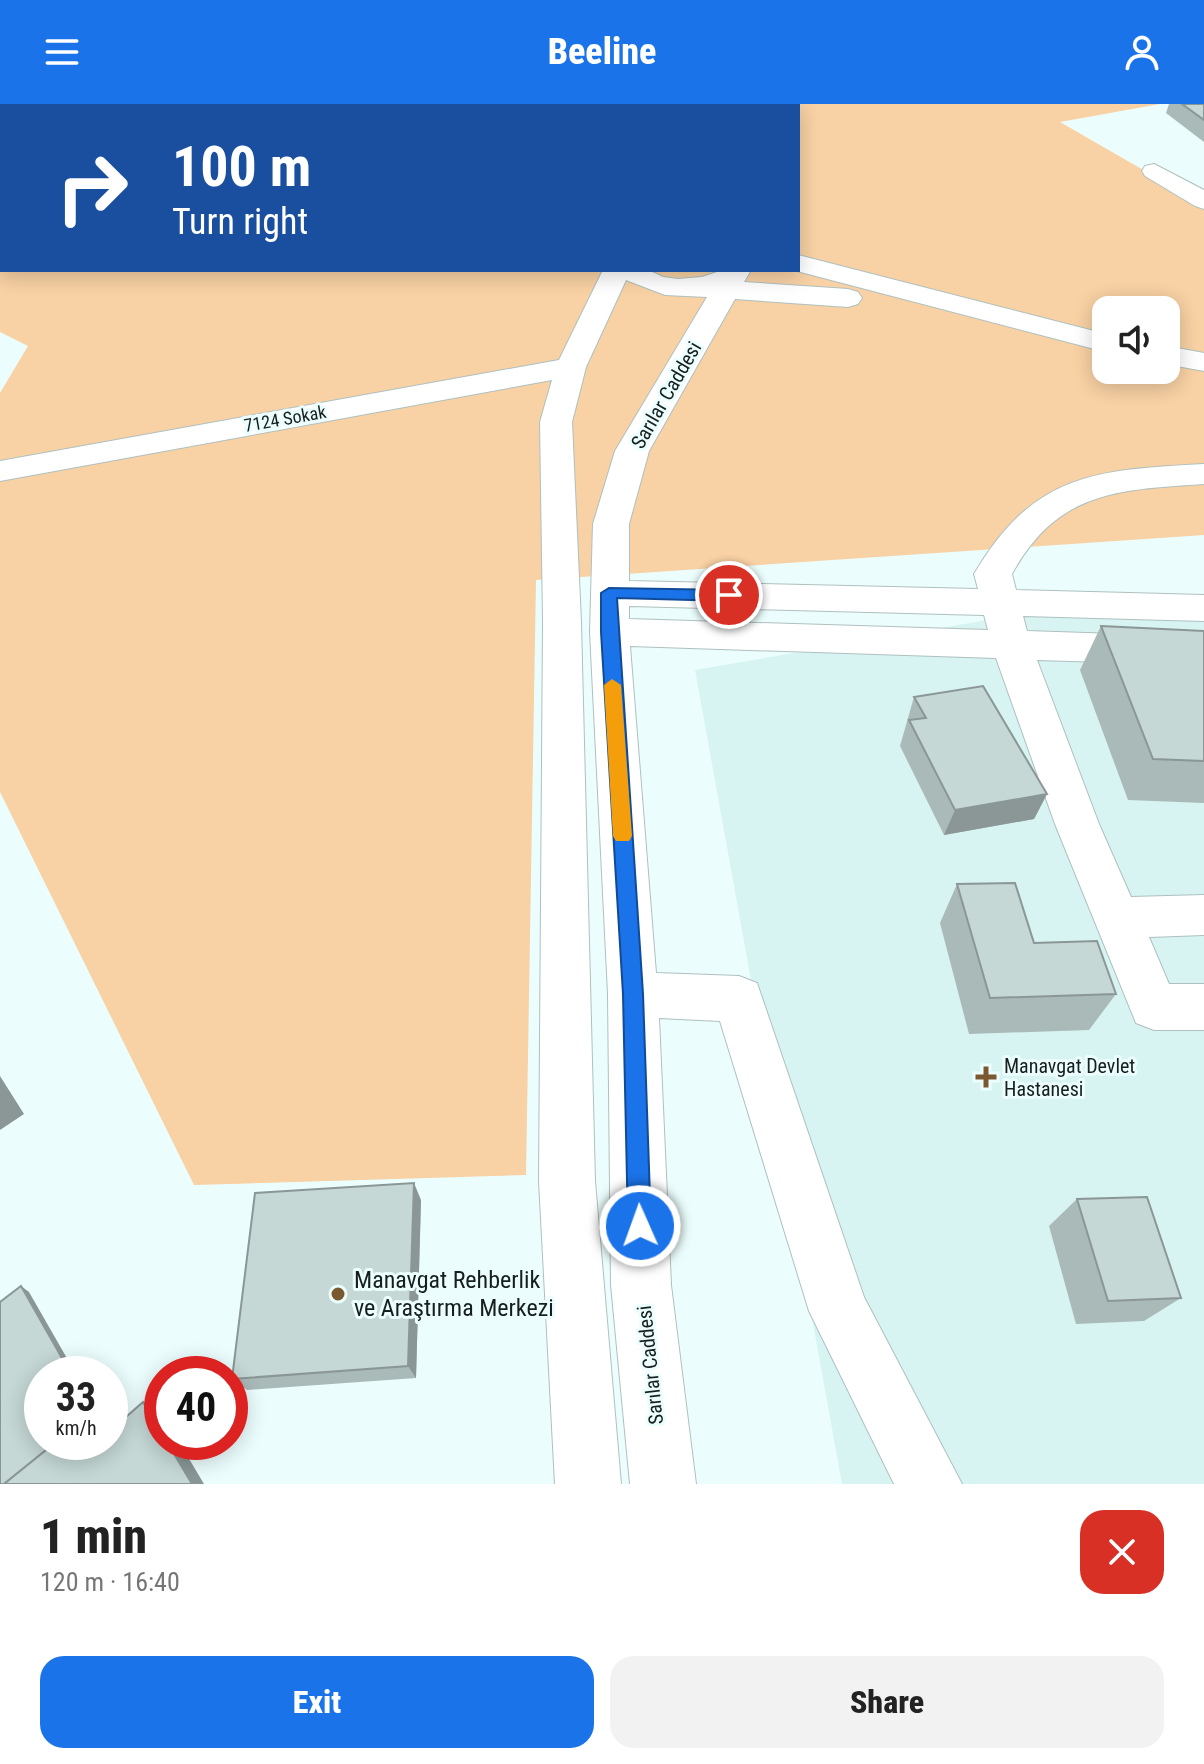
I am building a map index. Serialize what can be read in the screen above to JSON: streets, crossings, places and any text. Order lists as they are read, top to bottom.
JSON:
{
  "streets": {
    "street": ["Sarılar Caddesi", "7124 Sokak"]
  },
  "places": {
    "health": ["Manavgat Devlet Hastanesi"],
    "other": ["Manavgat Rehberlik ve Araştırma Merkezi"]
  },
  "page": {
    "header": "Beeline",
    "turn": ["100 m", "Turn right"],
    "speed": "33 km/h",
    "limit": "40",
    "heading": ["1 min", "120 m · 16:40"],
    "buttons": ["Exit", "Share"]
  }
}
